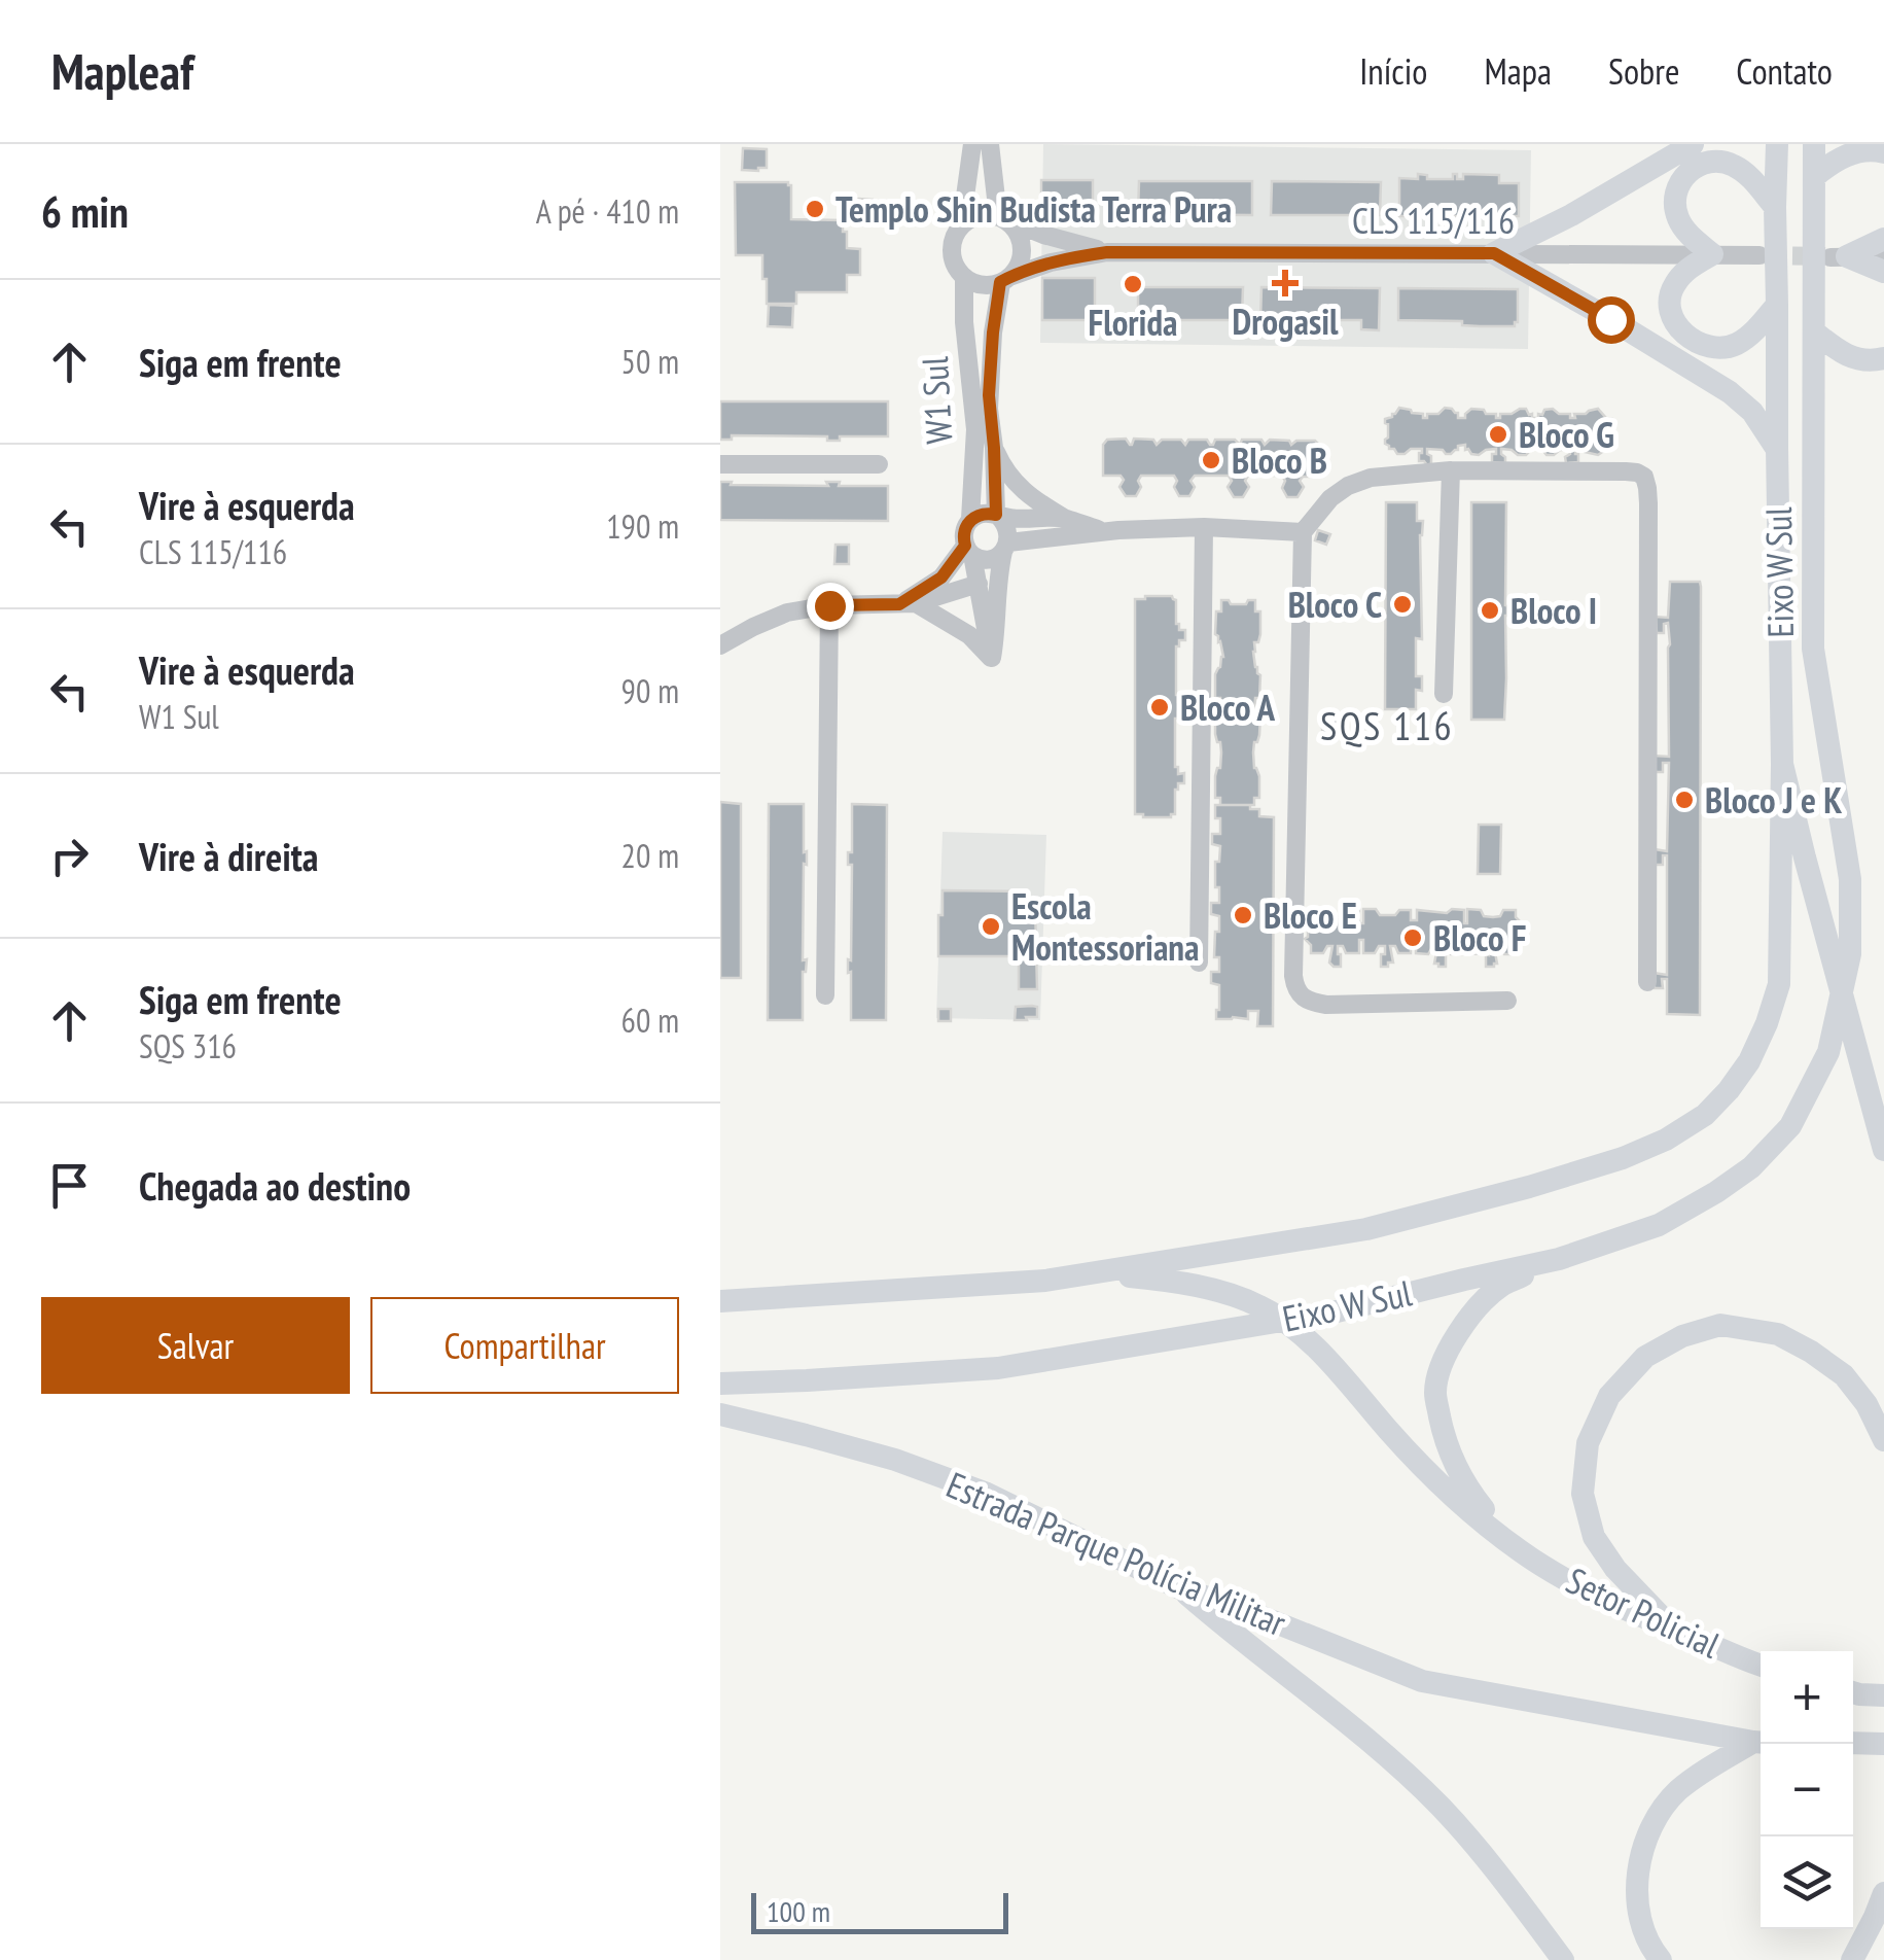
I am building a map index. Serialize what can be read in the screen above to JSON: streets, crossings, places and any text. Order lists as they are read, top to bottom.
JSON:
{
  "streets": {
    "main road": ["Eixo W Sul", "Estrada Parque Polícia Militar", "Setor Policial"],
    "street": ["CLS 115/116", "W1 Sul"]
  },
  "crossings": [
    ["CLS 115/116", "W1 Sul"]
  ],
  "districts": ["SQS 116"],
  "places": {
    "other": [
      "Templo Shin Budista Terra Pura",
      "Florida",
      "Bloco G",
      "Bloco B",
      "Bloco C",
      "Bloco I",
      "Bloco A",
      "Bloco J e K",
      "Bloco E",
      "Escola Montessoriana",
      "Bloco F"
    ],
    "health": ["Drogasil"]
  },
  "scale_bar": "100 m",
  "page": {
    "header": "Mapleaf",
    "nav": [
      "Início",
      "Mapa",
      "Sobre",
      "Contato"
    ],
    "heading": ["6 min", "A pé · 410 m"],
    "list": [
      ["Siga em frente", "50 m"],
      ["Vire à esquerda", "CLS 115/116", "190 m"],
      ["Vire à esquerda", "W1 Sul", "90 m"],
      ["Vire à direita", "20 m"],
      ["Siga em frente", "SQS 316", "60 m"],
      "Chegada ao destino"
    ],
    "buttons": ["Salvar", "Compartilhar"],
    "map_buttons": ["+", "−"],
    "scale": "100 m"
  }
}
